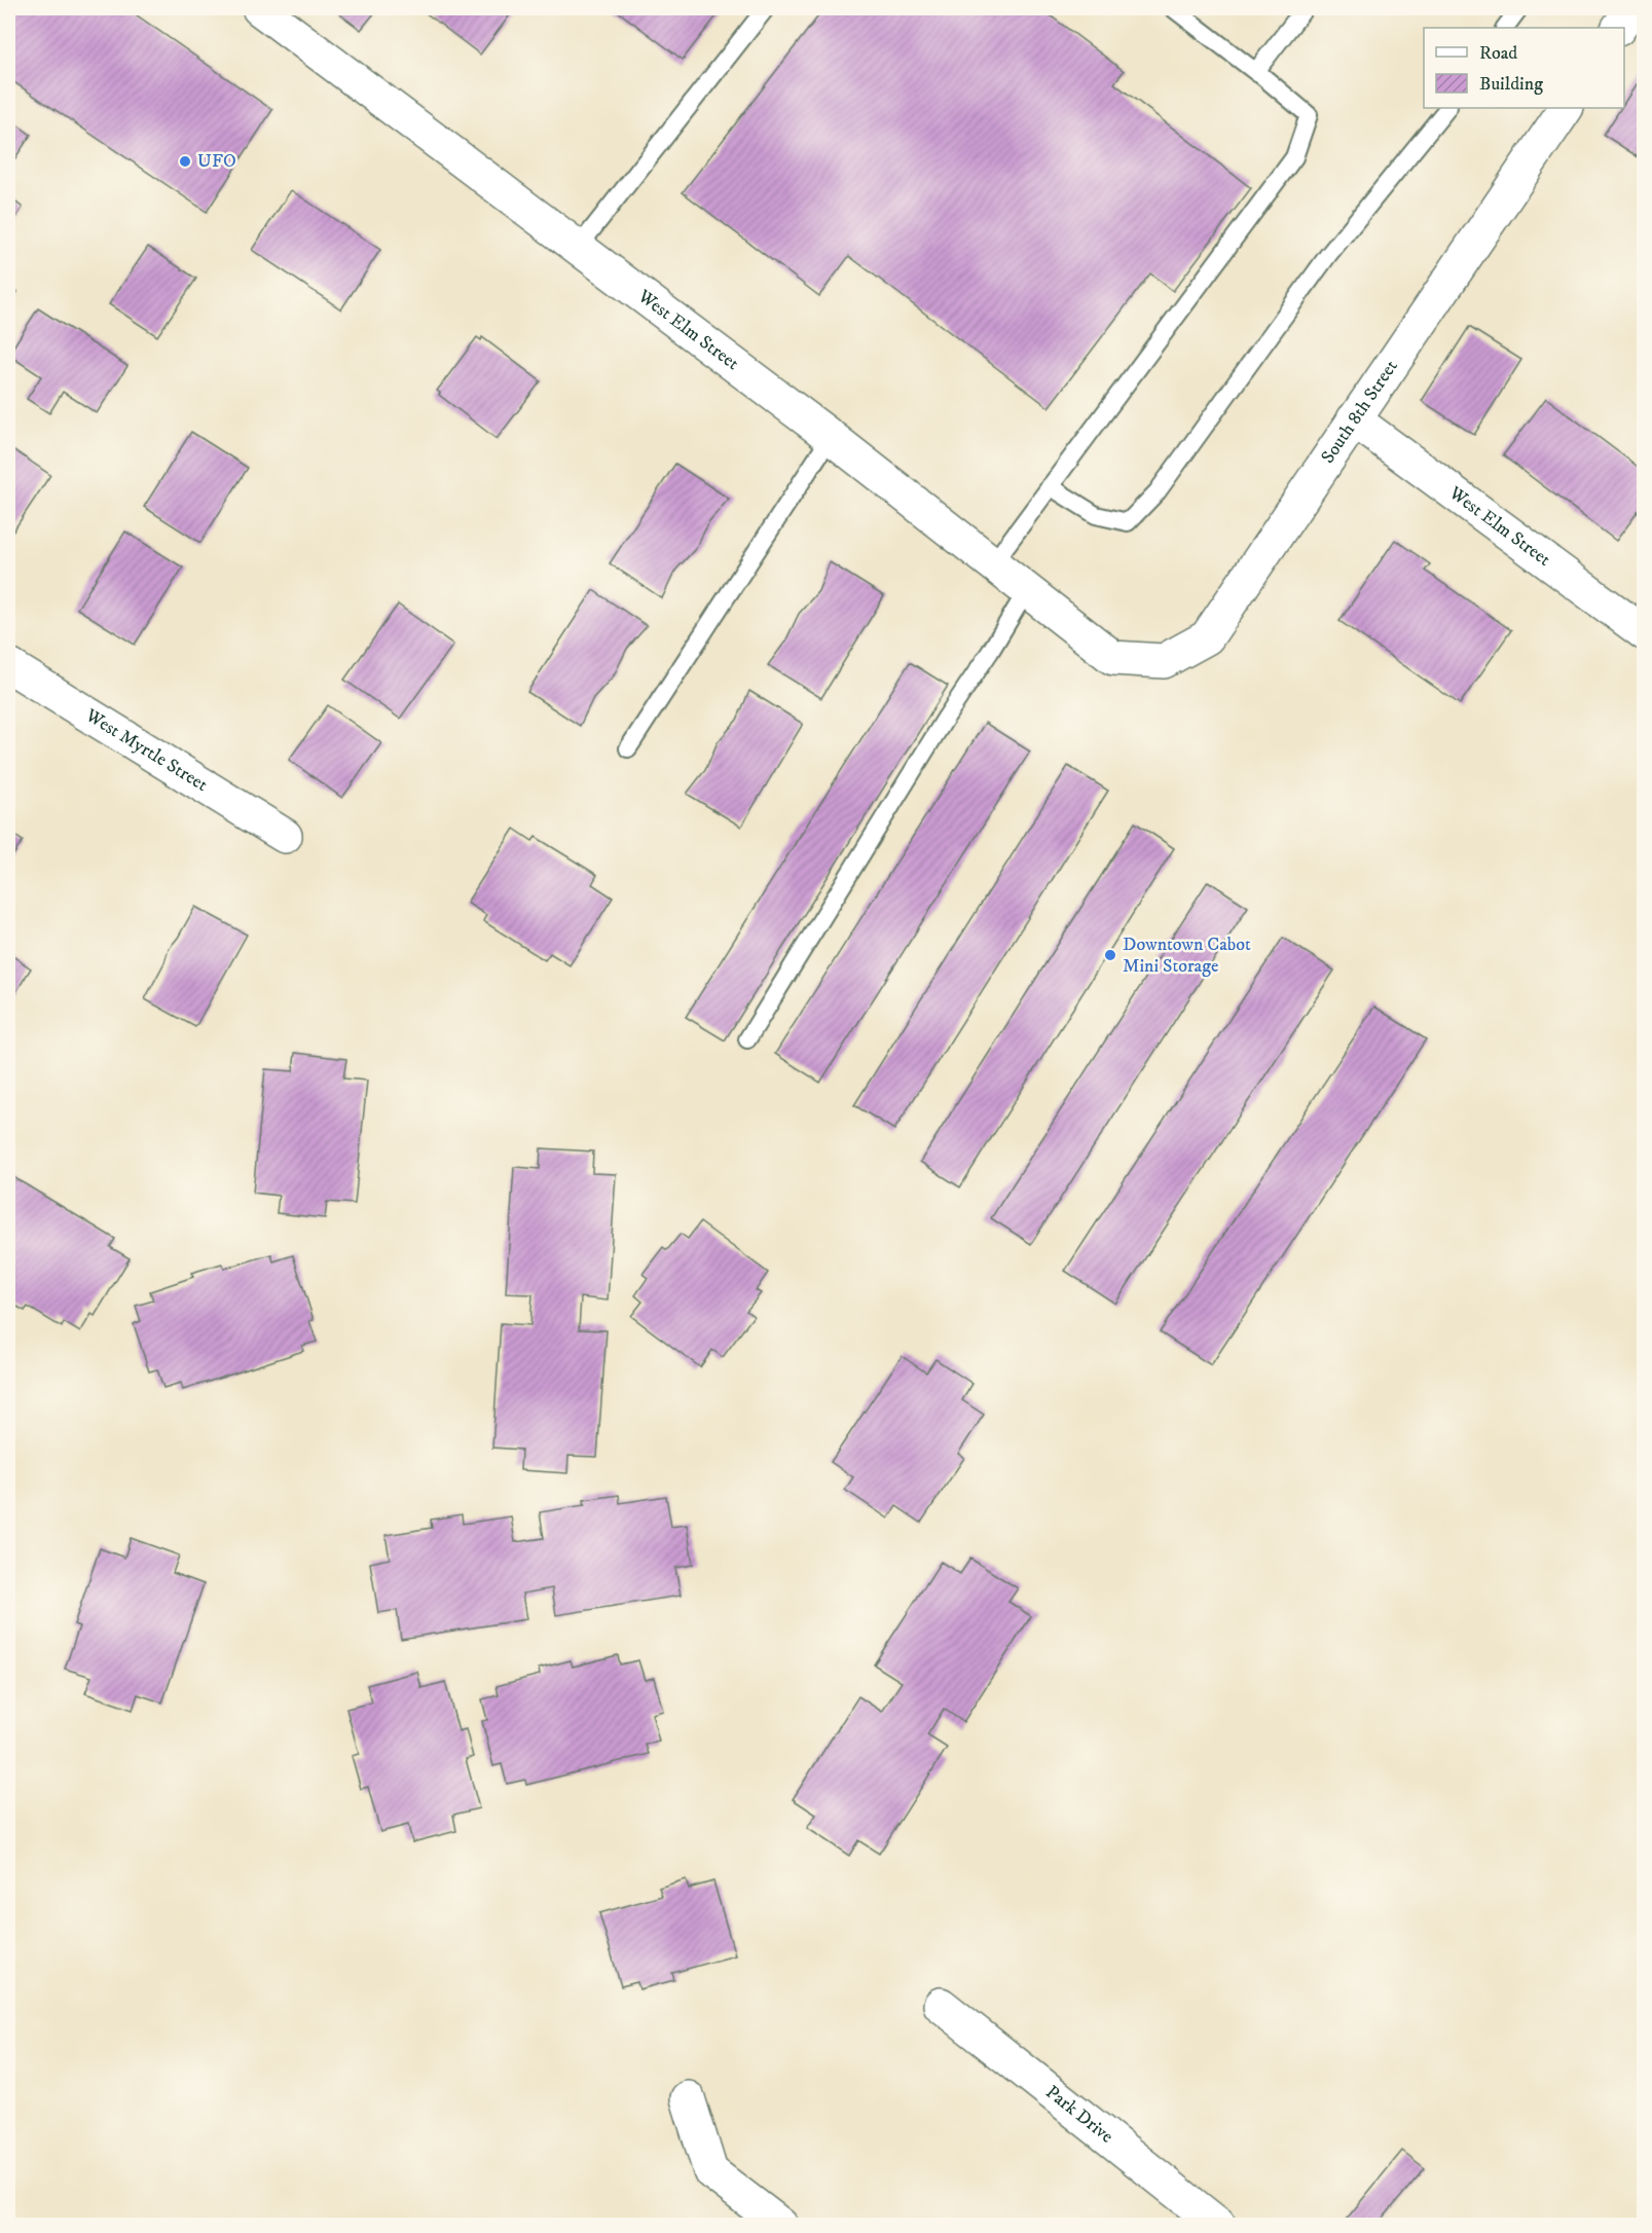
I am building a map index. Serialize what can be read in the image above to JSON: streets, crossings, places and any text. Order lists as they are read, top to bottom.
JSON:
{
  "streets": {
    "street": [
      "West Elm Street",
      "South 8th Street",
      "West Myrtle Street",
      "Park Drive"
    ]
  },
  "crossings": [
    ["West Elm Street", "South 8th Street"]
  ],
  "places": ["UFO", "Downtown Cabot Mini Storage"],
  "legend": ["Road", "Building"]
}
